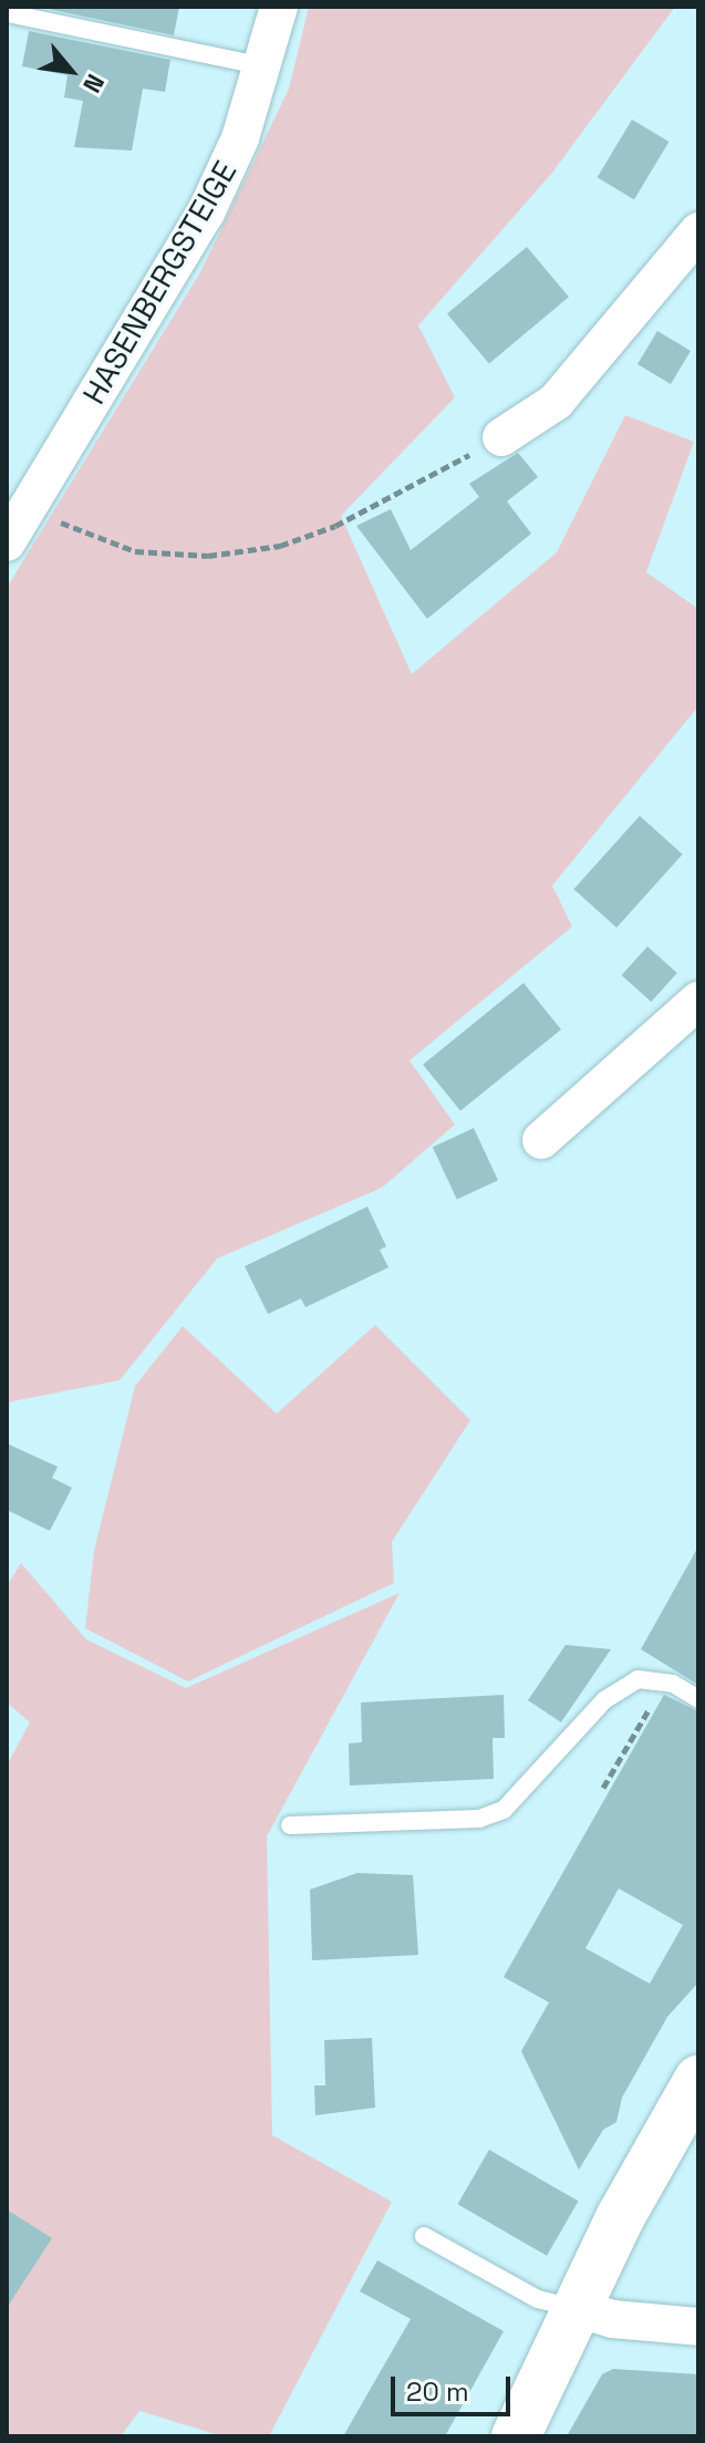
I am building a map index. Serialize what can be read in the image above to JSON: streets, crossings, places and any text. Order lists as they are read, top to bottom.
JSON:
{
  "streets": {
    "street": ["HASENBERGSTEIGE"]
  },
  "scale_bar": "20 m",
  "north": "bottom right"
}
